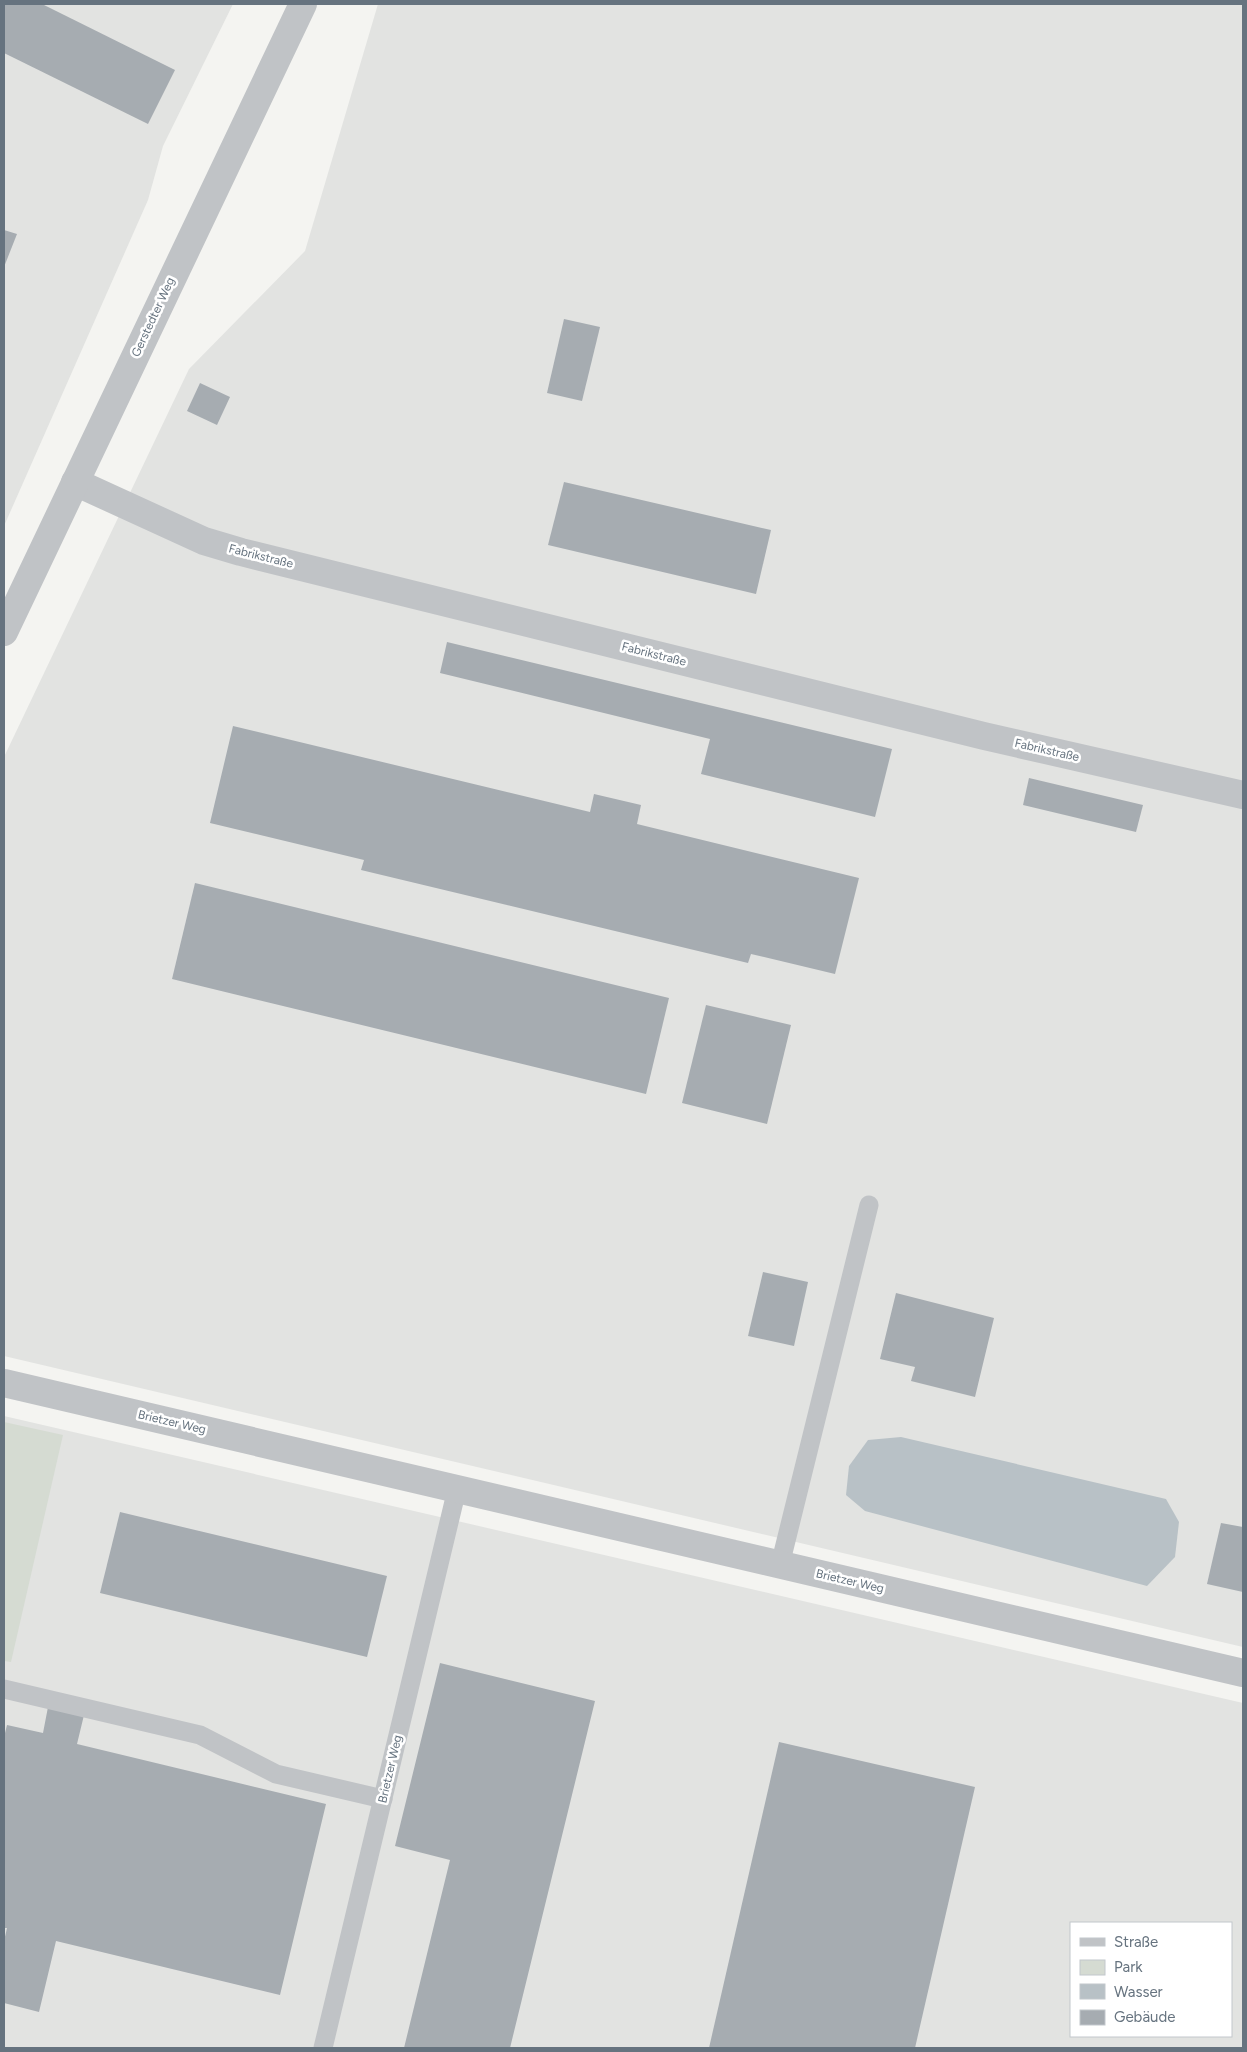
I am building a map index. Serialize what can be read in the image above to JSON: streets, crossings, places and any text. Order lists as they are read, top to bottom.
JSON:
{
  "streets": {
    "street": ["Gerstedter Weg", "Fabrikstraße", "Brietzer Weg"]
  },
  "crossings": [
    ["Gerstedter Weg", "Fabrikstraße"]
  ],
  "legend": [
    "Straße",
    "Park",
    "Wasser",
    "Gebäude"
  ]
}
